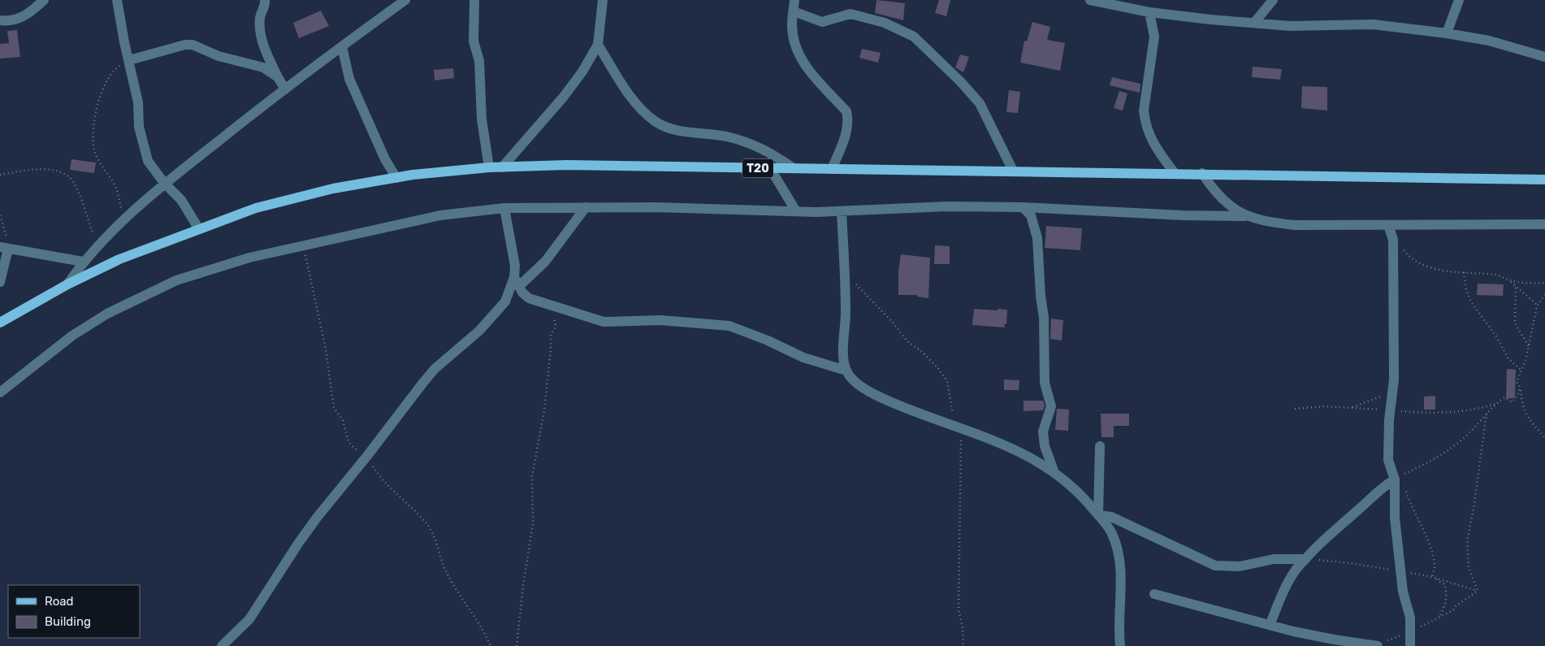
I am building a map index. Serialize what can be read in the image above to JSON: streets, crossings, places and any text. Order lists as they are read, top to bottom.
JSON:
{
  "streets": {
    "main road": ["T20"]
  },
  "legend": ["Road", "Building"]
}
